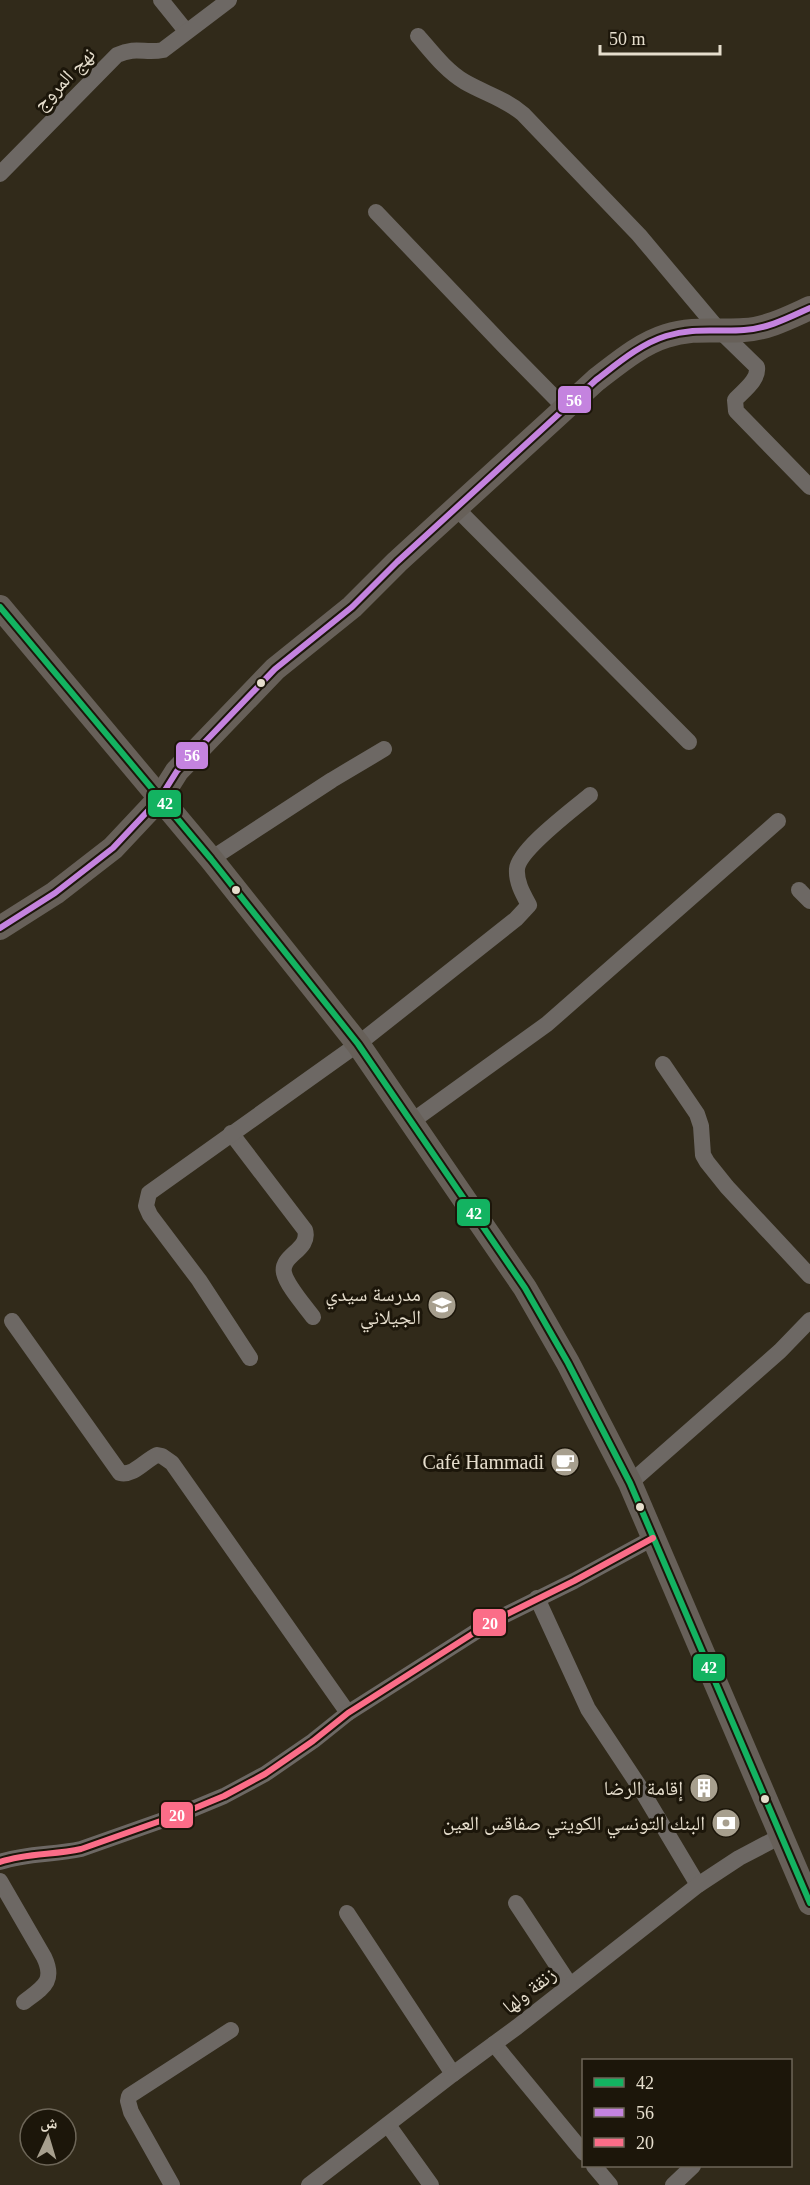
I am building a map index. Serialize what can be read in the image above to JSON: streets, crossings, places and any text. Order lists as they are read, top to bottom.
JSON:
{
  "streets": {
    "street": ["نهج المروج", "زنقة ولها"]
  },
  "places": {
    "school or university": ["مدرسة سيدي الجيلاني"],
    "cafe": ["Café Hammadi"],
    "building": ["إقامة الرضا"],
    "bank": ["البنك التونسي الكويتي صفاقس العين"]
  },
  "lines": ["transit line 56", "transit line 42", "transit line 20"],
  "legend": ["42", "56", "20"],
  "scale_bar": "50 m",
  "north": "top"
}
